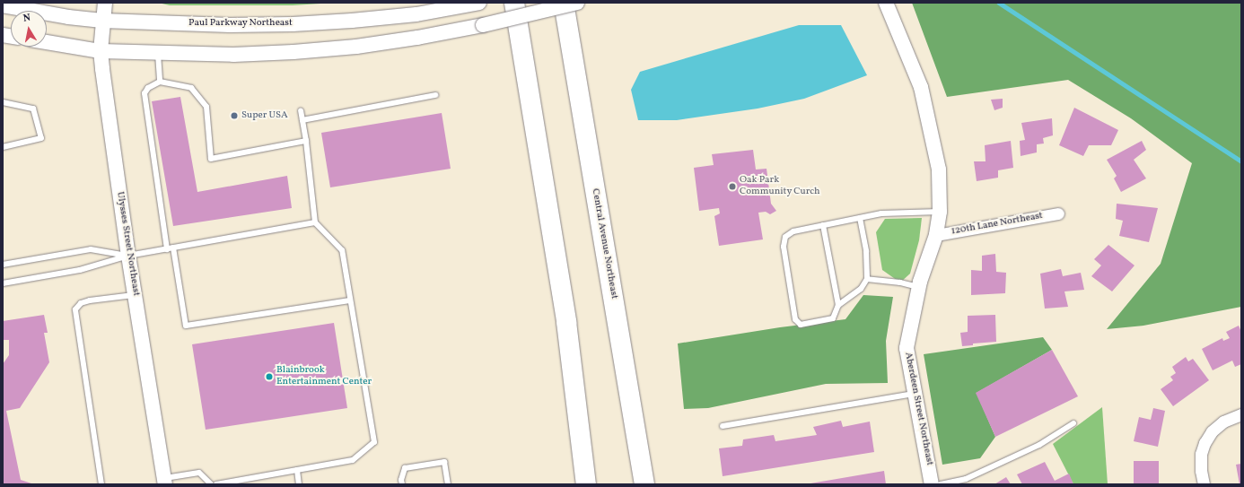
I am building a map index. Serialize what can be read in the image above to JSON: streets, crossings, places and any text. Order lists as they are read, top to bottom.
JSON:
{
  "streets": {
    "highway": ["Central Avenue Northeast"],
    "street": [
      "Paul Parkway Northeast",
      "120th Lane Northeast",
      "Ulysses Street Northeast",
      "Aberdeen Street Northeast"
    ]
  },
  "crossings": [
    ["Paul Parkway Northeast", "Ulysses Street Northeast"],
    ["120th Lane Northeast", "Aberdeen Street Northeast"]
  ],
  "places": ["Super USA", "Oak Park Community Curch", "Blainbrook Entertainment Center"],
  "north": "top"
}
